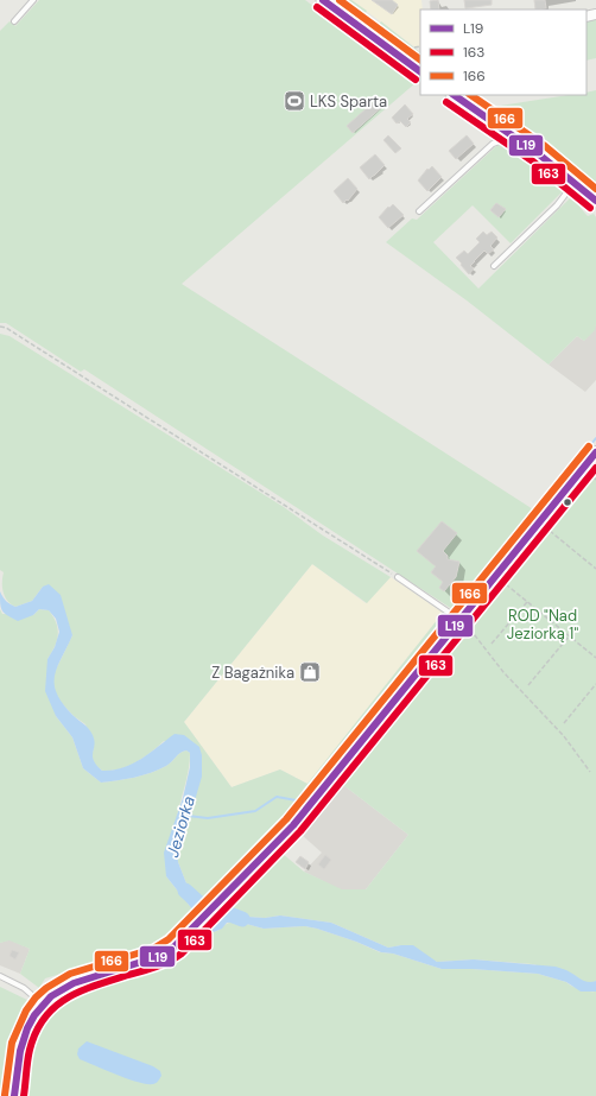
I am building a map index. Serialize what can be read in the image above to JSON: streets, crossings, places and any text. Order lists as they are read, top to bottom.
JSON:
{
  "water": ["Jeziorka"],
  "parks": ["ROD \"Nad Jeziorką 1\""],
  "places": {
    "sports": ["LKS Sparta"],
    "shop": ["Z Bagażnika"]
  },
  "lines": ["transit line L19", "transit line 166", "transit line 163"],
  "legend": ["L19", "163", "166"]
}
